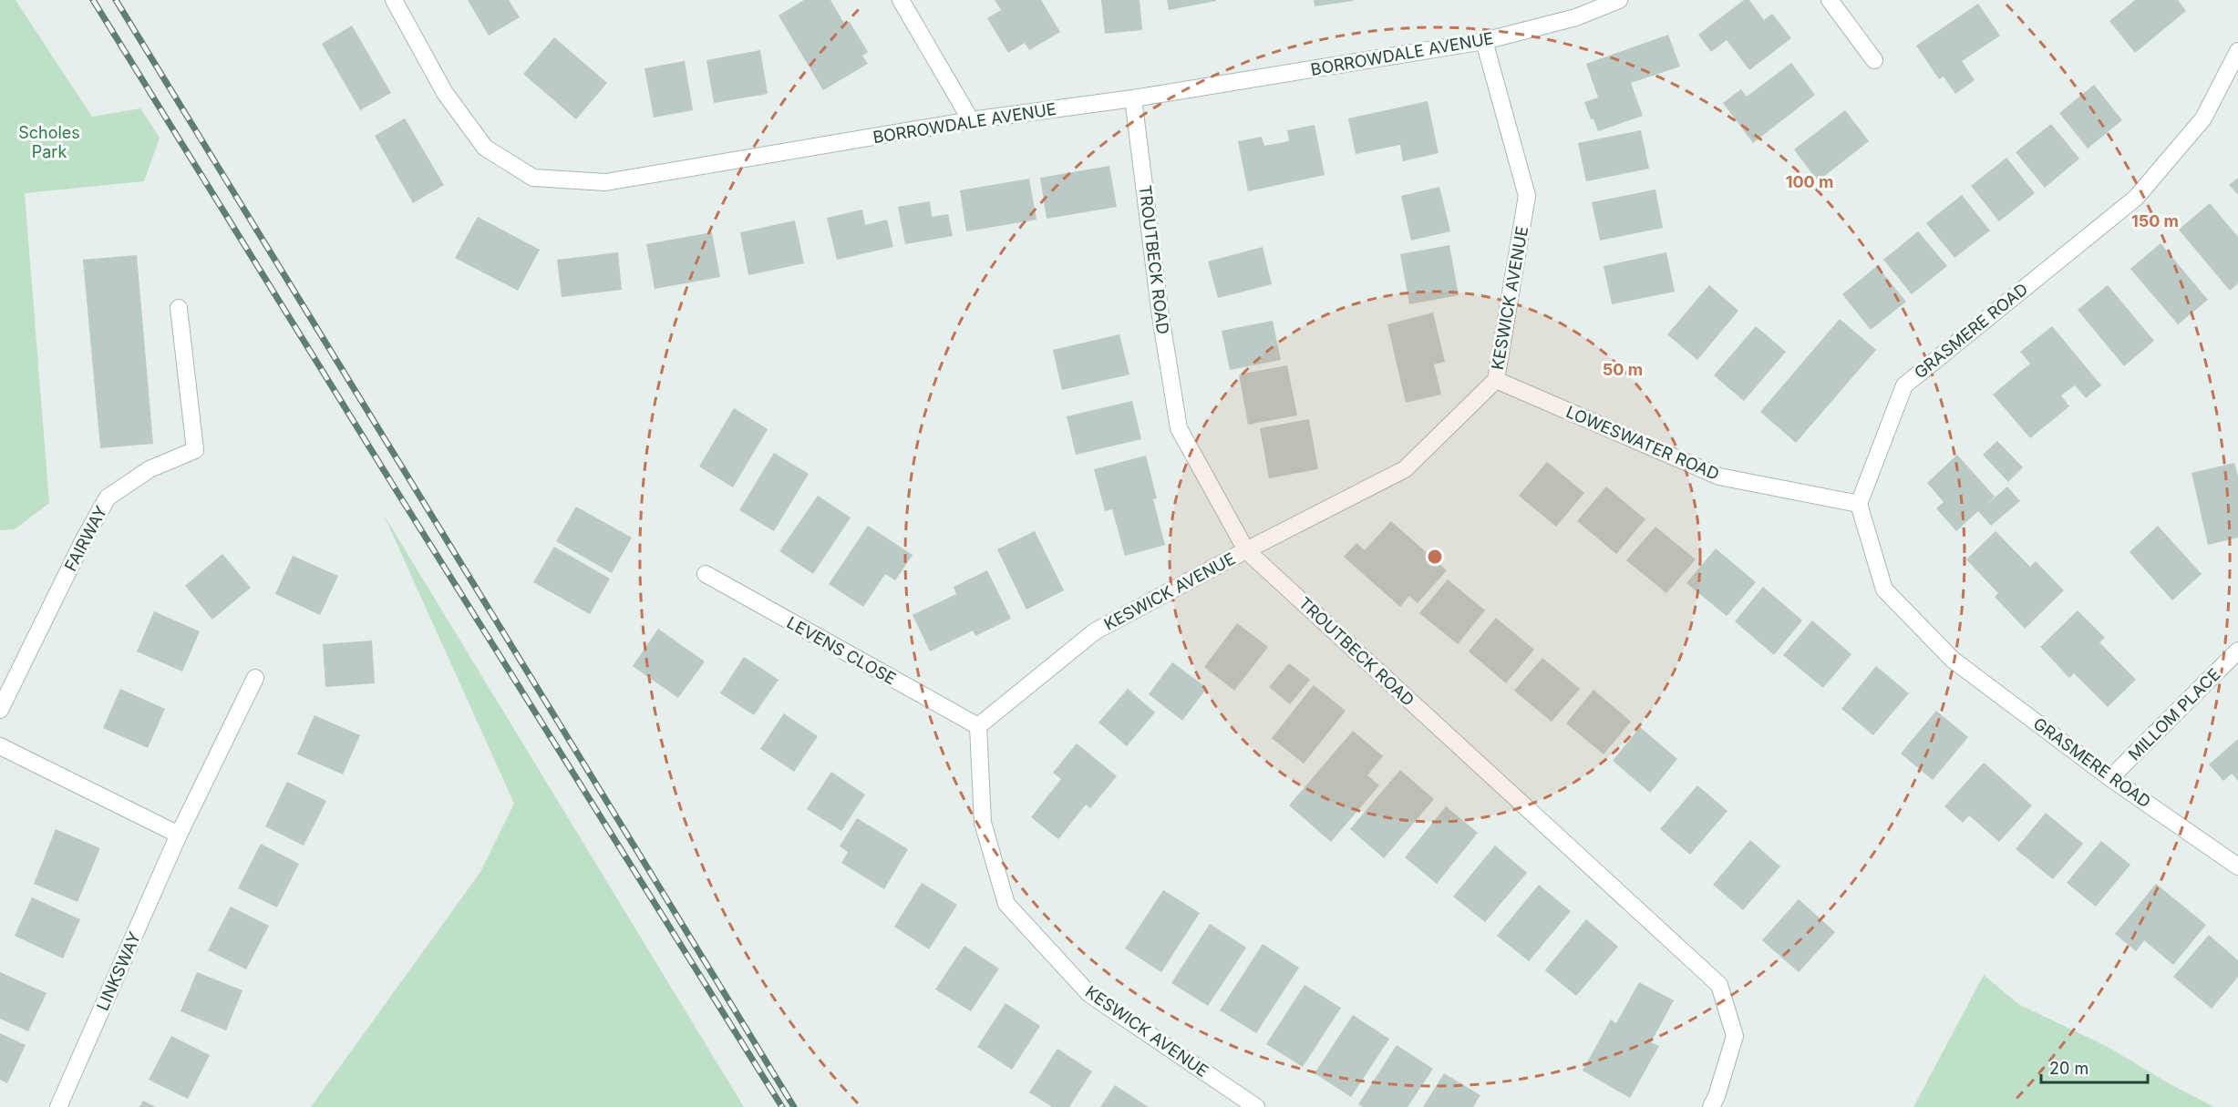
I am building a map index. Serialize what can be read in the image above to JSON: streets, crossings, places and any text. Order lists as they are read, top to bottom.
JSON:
{
  "streets": {
    "street": [
      "BORROWDALE AVENUE",
      "TROUTBECK ROAD",
      "KESWICK AVENUE",
      "GRASMERE ROAD",
      "LOWESWATER ROAD",
      "FAIRWAY",
      "LEVENS CLOSE",
      "MILLOM PLACE",
      "LINKSWAY"
    ]
  },
  "crossings": [
    ["BORROWDALE AVENUE", "TROUTBECK ROAD"],
    ["BORROWDALE AVENUE", "KESWICK AVENUE"],
    ["TROUTBECK ROAD", "KESWICK AVENUE"],
    ["KESWICK AVENUE", "LOWESWATER ROAD"],
    ["KESWICK AVENUE", "LEVENS CLOSE"],
    ["GRASMERE ROAD", "LOWESWATER ROAD"],
    ["GRASMERE ROAD", "MILLOM PLACE"]
  ],
  "parks": ["Scholes Park"],
  "scale_bar": "20 m",
  "rings": ["100 m", "150 m", "50 m"]
}
